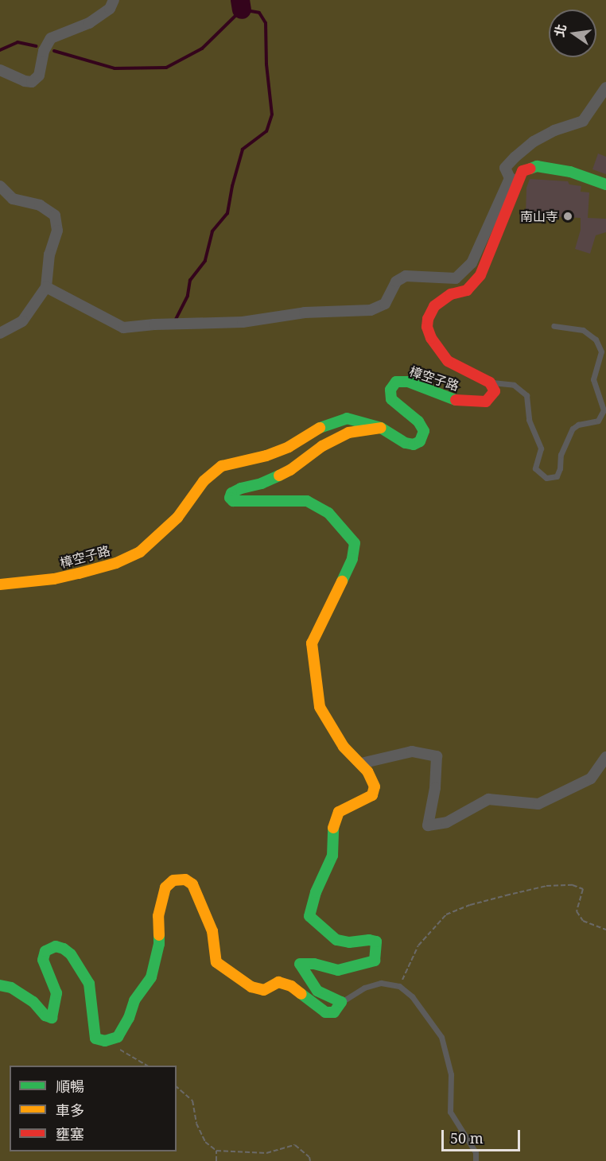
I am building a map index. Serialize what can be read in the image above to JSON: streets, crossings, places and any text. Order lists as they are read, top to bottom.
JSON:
{
  "streets": {
    "street": ["樟空子路"]
  },
  "places": ["南山寺"],
  "legend": ["順暢", "車多", "壅塞"],
  "scale_bar": "50 m",
  "north": "left"
}
